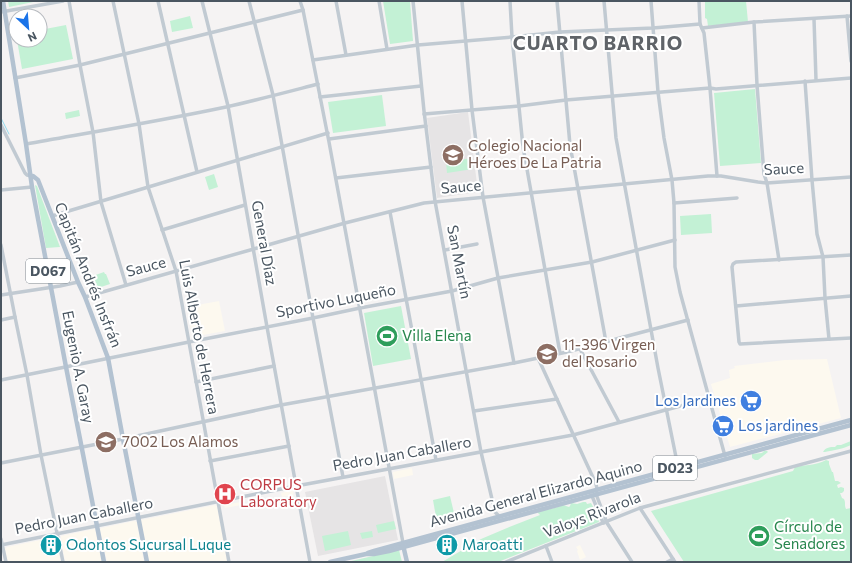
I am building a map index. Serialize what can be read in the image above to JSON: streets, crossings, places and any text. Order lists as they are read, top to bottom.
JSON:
{
  "streets": {
    "main road": [
      "D067",
      "Capitán Andrés Insfrán",
      "Eugenio A. Garay",
      "D023",
      "Avenida General Elizardo Aquino"
    ],
    "street": [
      "Sauce",
      "General Díaz",
      "San Martín",
      "Sportivo Luqueño",
      "Luis Alberto de Herrera",
      "Pedro Juan Caballero",
      "Valoys Rivarola"
    ]
  },
  "crossings": [
    ["Sauce", "General Díaz"],
    ["Sauce", "San Martín"],
    ["Sauce", "Capitán Andrés Insfrán"],
    ["Sauce", "Luis Alberto de Herrera"],
    ["General Díaz", "Sportivo Luqueño"],
    ["General Díaz", "Pedro Juan Caballero"],
    ["San Martín", "Sportivo Luqueño"],
    ["San Martín", "Pedro Juan Caballero"],
    ["San Martín", "Avenida General Elizardo Aquino"],
    ["Capitán Andrés Insfrán", "Sportivo Luqueño"],
    ["Capitán Andrés Insfrán", "Eugenio A. Garay"],
    ["Capitán Andrés Insfrán", "Pedro Juan Caballero"],
    ["Sportivo Luqueño", "Luis Alberto de Herrera"],
    ["Sportivo Luqueño", "Eugenio A. Garay"],
    ["Luis Alberto de Herrera", "Pedro Juan Caballero"],
    ["Eugenio A. Garay", "Pedro Juan Caballero"]
  ],
  "districts": ["CUARTO BARRIO"],
  "places": {
    "school or university": ["Colegio Nacional Héroes De La Patria", "11-396 Virgen del Rosario", "7002 Los Alamos"],
    "sports": ["Villa Elena", "Círculo de Senadores"],
    "supermarket": ["Los Jardines", "Los jardines"],
    "hospital": ["CORPUS Laboratory"],
    "building": ["Odontos Sucursal Luque", "Maroatti"]
  },
  "north": "bottom right"
}
